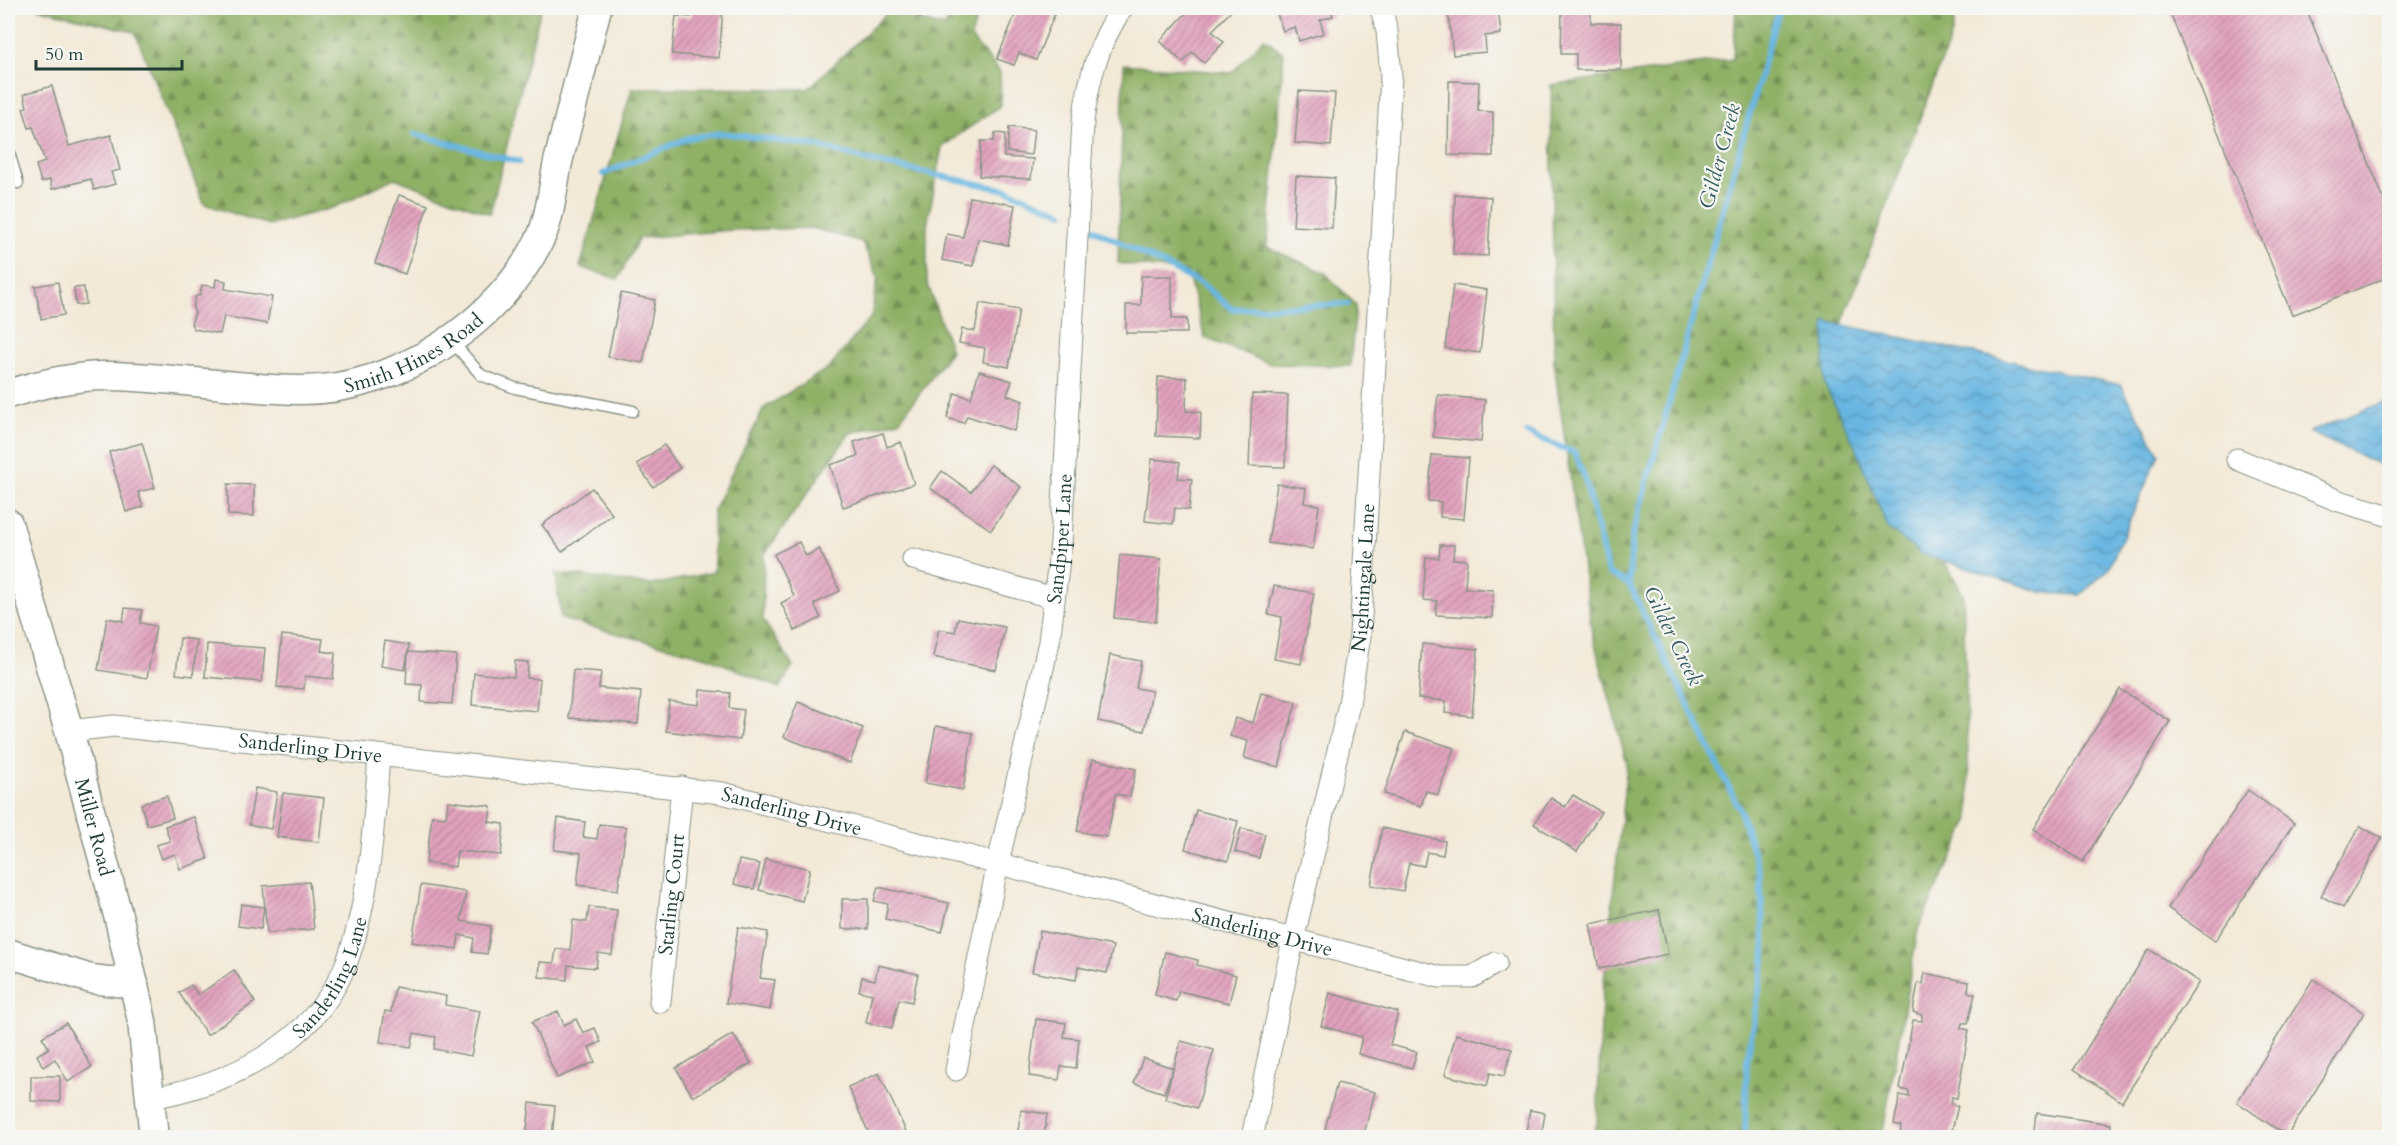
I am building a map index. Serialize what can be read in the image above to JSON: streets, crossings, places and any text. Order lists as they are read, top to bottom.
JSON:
{
  "streets": {
    "street": [
      "Smith Hines Road",
      "Sandpiper Lane",
      "Nightingale Lane",
      "Sanderling Drive",
      "Miller Road",
      "Starling Court",
      "Sanderling Lane"
    ]
  },
  "crossings": [
    ["Sandpiper Lane", "Sanderling Drive"],
    ["Nightingale Lane", "Sanderling Drive"],
    ["Sanderling Drive", "Miller Road"],
    ["Sanderling Drive", "Starling Court"],
    ["Sanderling Drive", "Sanderling Lane"],
    ["Miller Road", "Sanderling Lane"]
  ],
  "water": ["Gilder Creek"],
  "scale_bar": "50 m"
}
